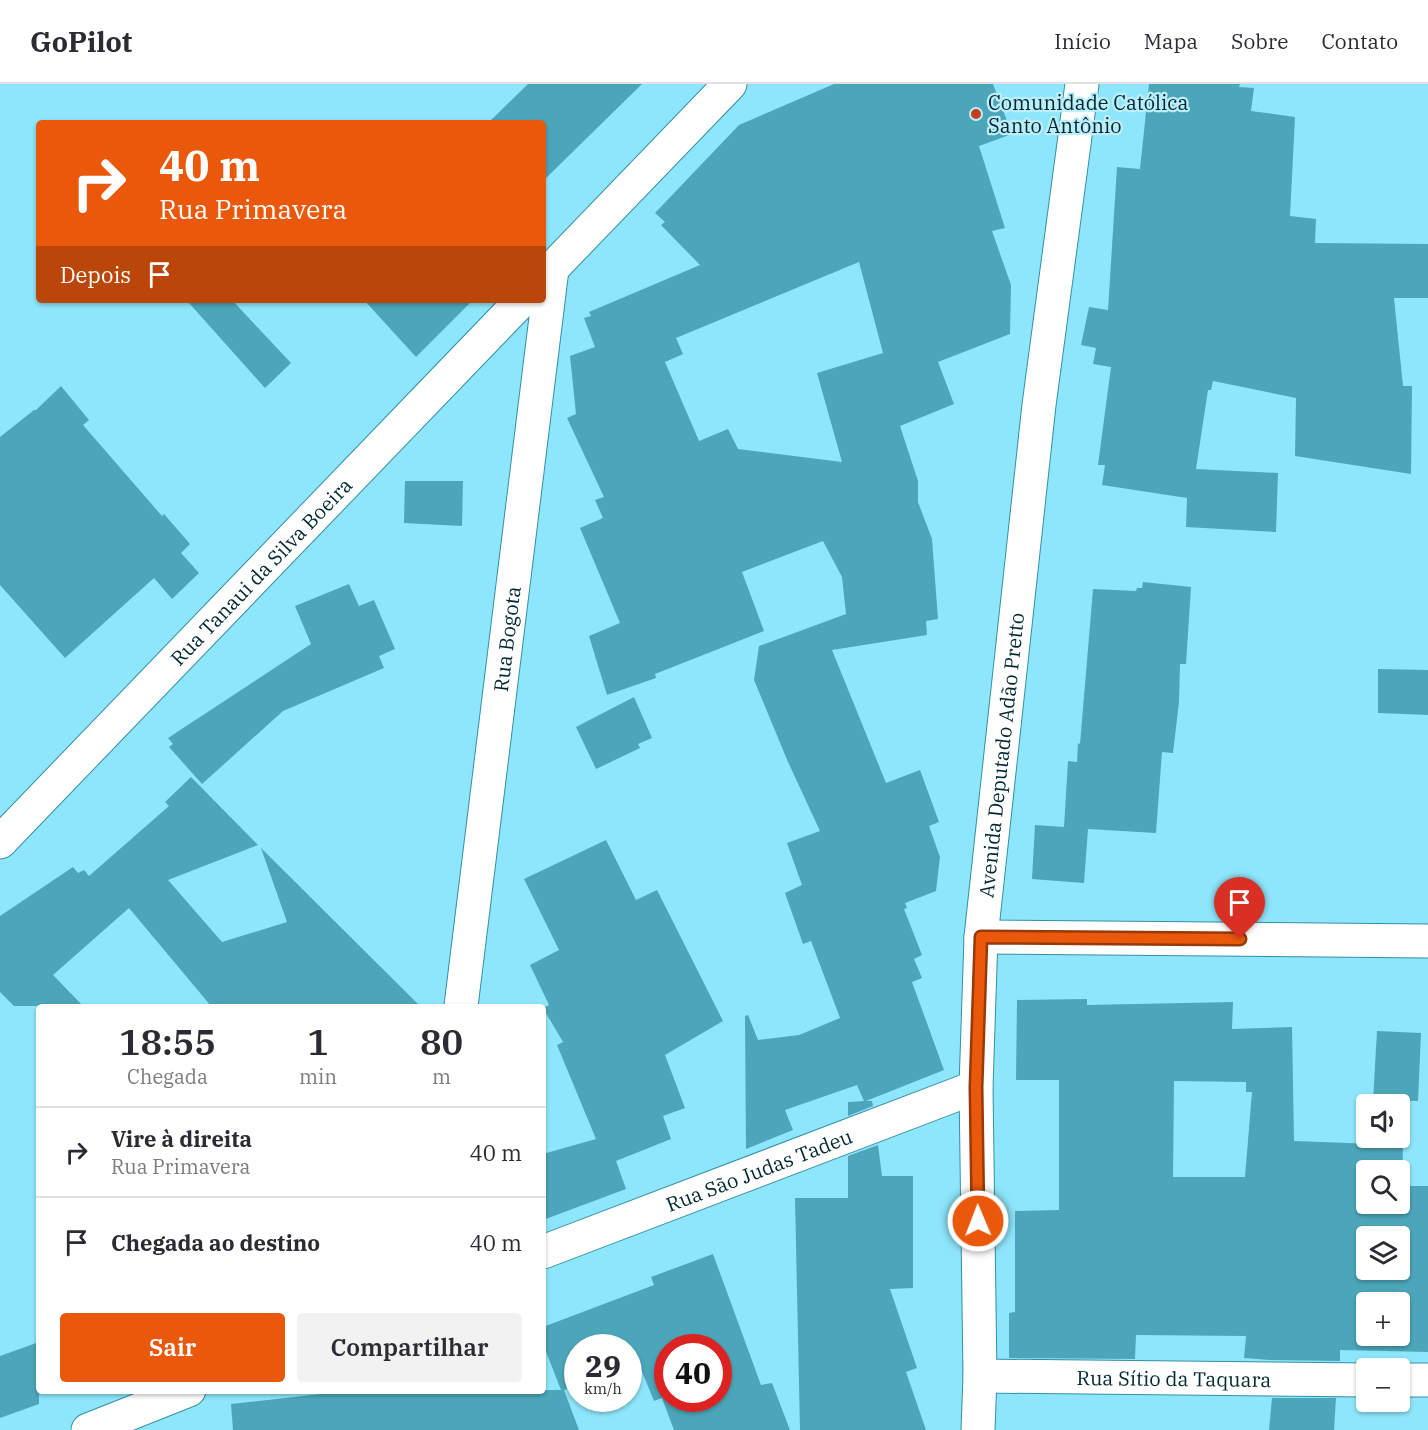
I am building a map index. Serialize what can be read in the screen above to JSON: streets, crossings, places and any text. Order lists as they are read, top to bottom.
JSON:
{
  "streets": {
    "street": [
      "Rua Tanaui da Silva Boeira",
      "Rua Bogota",
      "Avenida Deputado Adão Pretto",
      "Rua São Judas Tadeu",
      "Rua Sítio da Taquara"
    ]
  },
  "crossings": [
    ["Avenida Deputado Adão Pretto", "Rua São Judas Tadeu"],
    ["Avenida Deputado Adão Pretto", "Rua Sítio da Taquara"]
  ],
  "places": ["Comunidade Católica Santo Antônio"],
  "page": {
    "header": "GoPilot",
    "nav": [
      "Início",
      "Mapa",
      "Sobre",
      "Contato"
    ],
    "turn": ["40 m", "Rua Primavera"],
    "then": "Depois",
    "eta": [
      "18:55",
      "Chegada",
      "1",
      "min",
      "80",
      "m"
    ],
    "map_buttons": ["+", "−"],
    "list": [
      {
        "name": "Vire à direita",
        "note": "Rua Primavera",
        "value": "40 m"
      },
      {
        "name": "Chegada ao destino",
        "value": "40 m"
      }
    ],
    "buttons": ["Sair", "Compartilhar"],
    "speed": "29 km/h",
    "limit": "40"
  }
}
